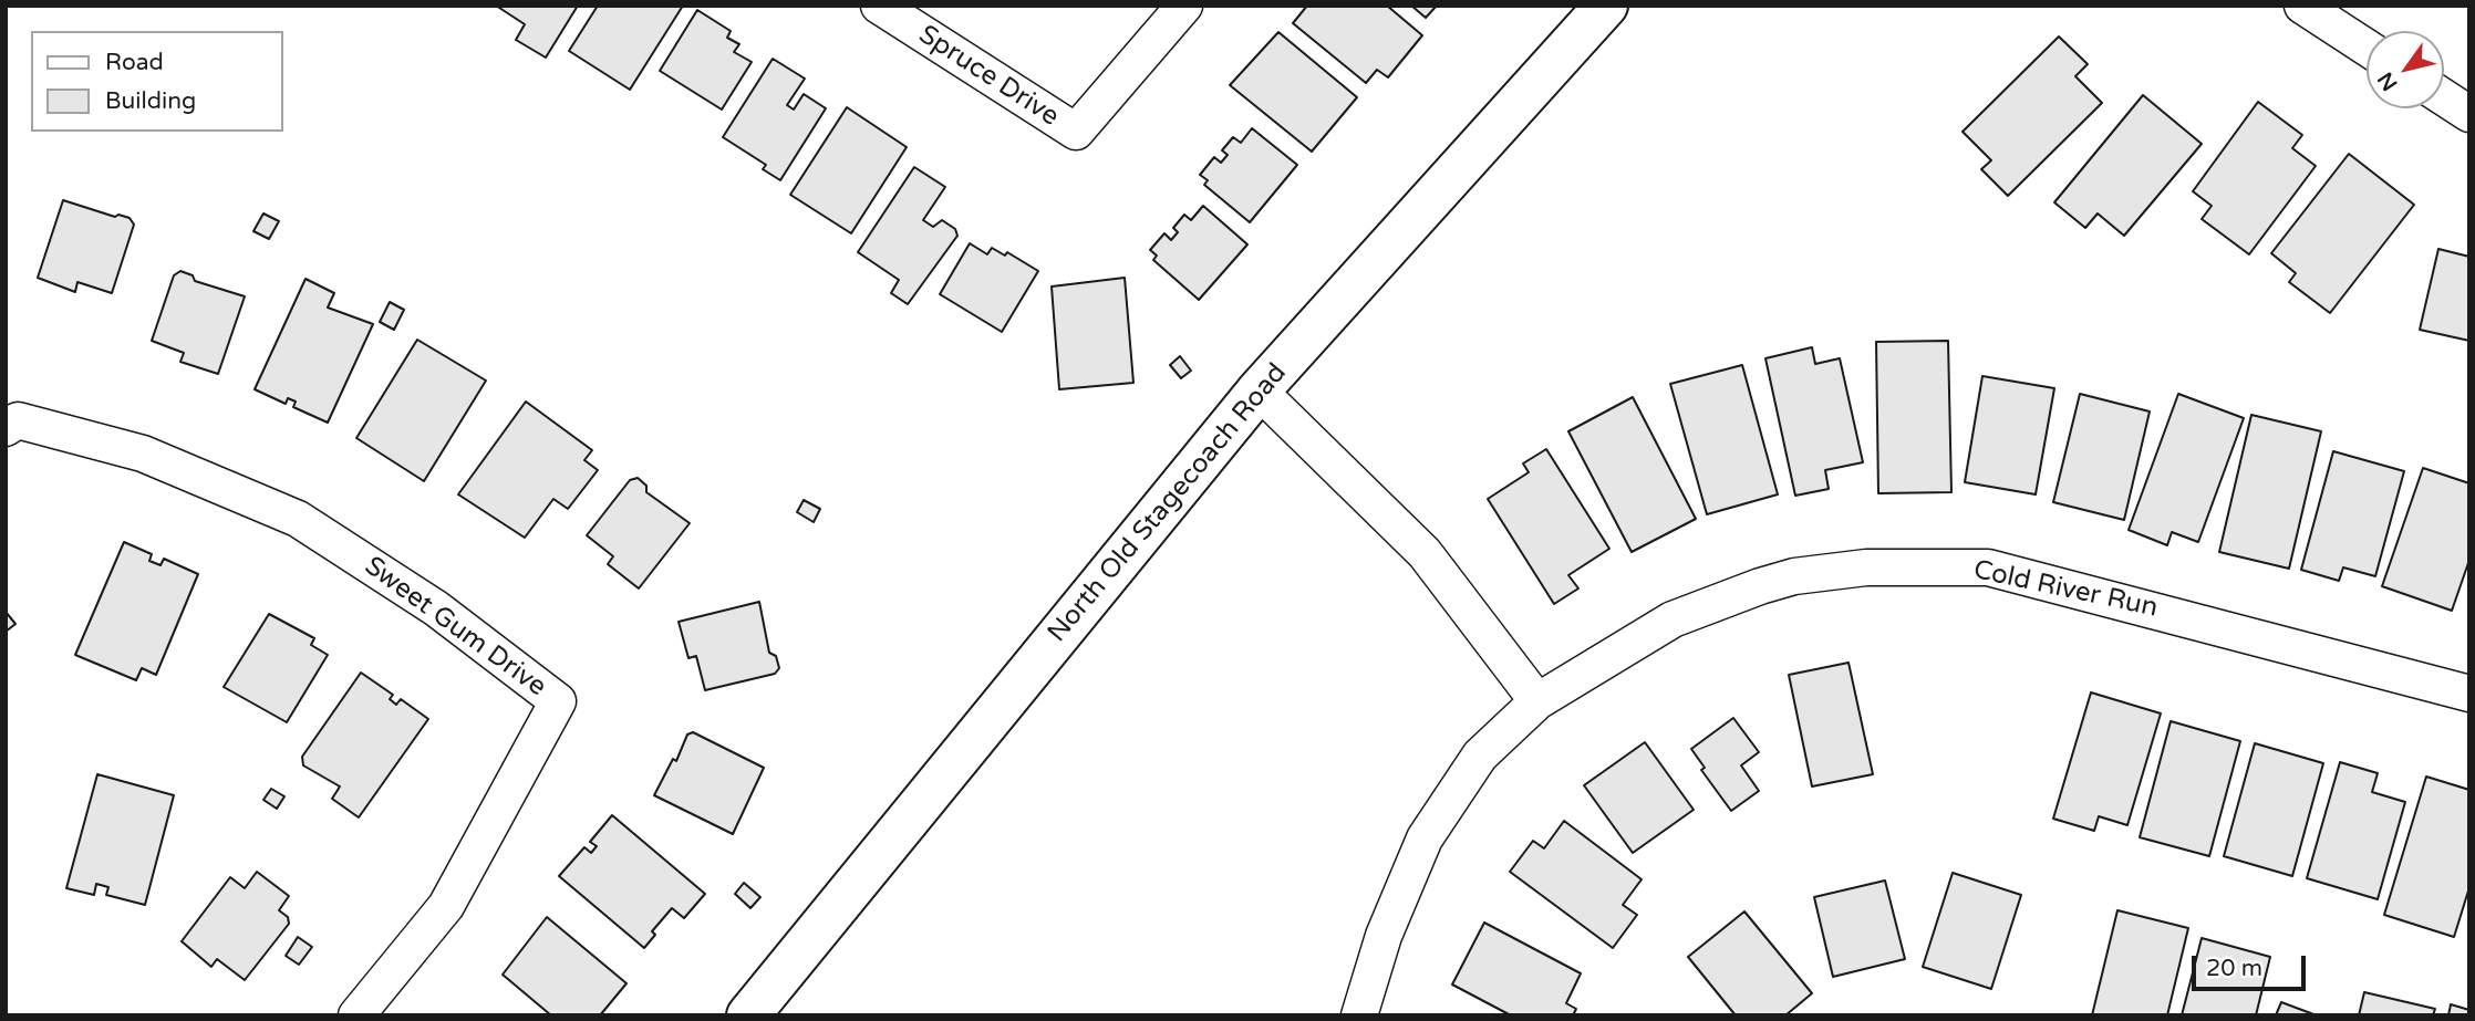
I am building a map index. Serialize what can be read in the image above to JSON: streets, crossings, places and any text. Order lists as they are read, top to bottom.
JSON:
{
  "streets": {
    "street": [
      "Spruce Drive",
      "North Old Stagecoach Road",
      "Cold River Run",
      "Sweet Gum Drive"
    ]
  },
  "legend": ["Road", "Building"],
  "scale_bar": "20 m",
  "north": "bottom left"
}
